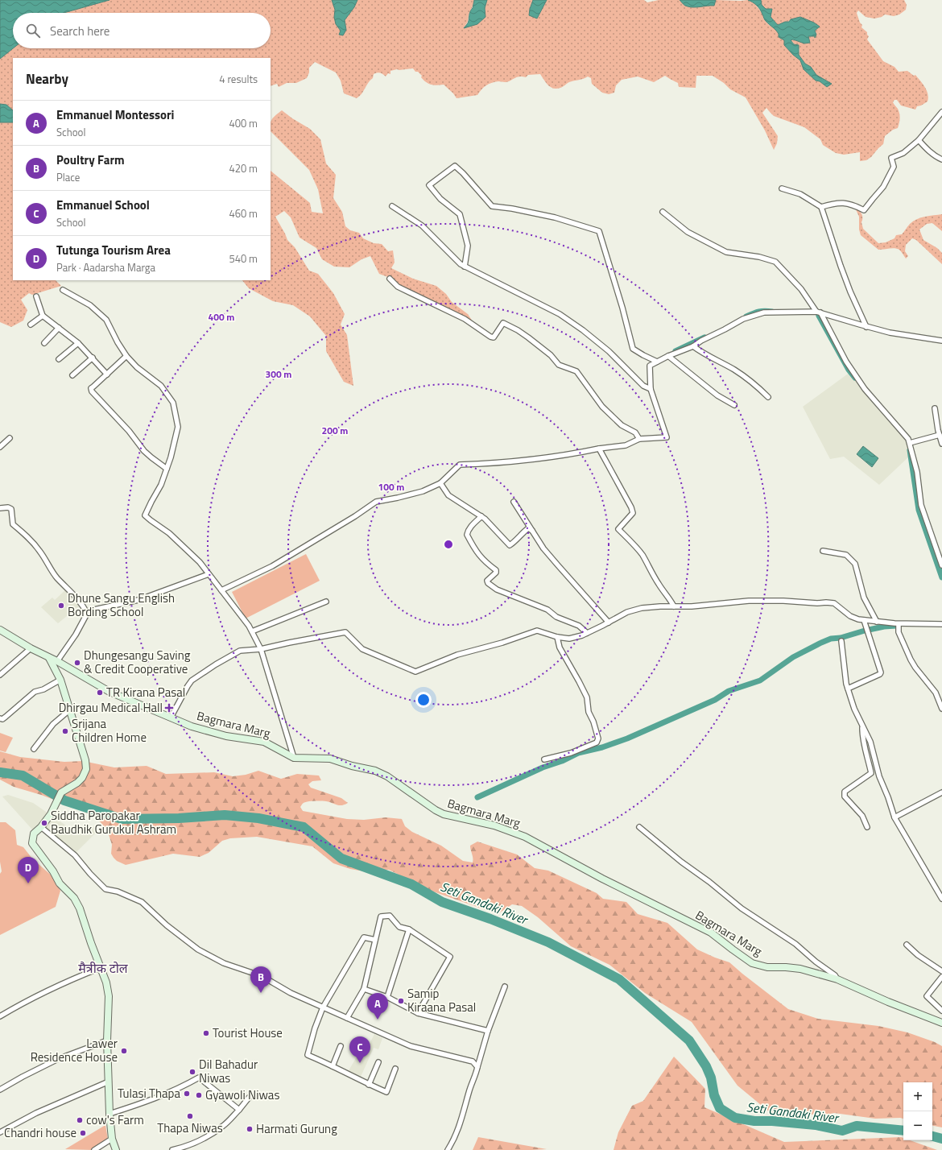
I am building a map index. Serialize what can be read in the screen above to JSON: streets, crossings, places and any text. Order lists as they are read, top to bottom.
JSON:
{
  "streets": {
    "main road": ["Bagmara Marg"]
  },
  "districts": ["मैत्रीक टोल"],
  "water": ["Seti Gandaki River"],
  "places": {
    "other": [
      "Dhune Sangu English Bording School",
      "Dhungesangu Saving & Credit Cooperative",
      "TR Kirana Pasal",
      "Srijana Children Home",
      "Siddha Paropakar Baudhik Gurukul Ashram",
      "Samip Kiraana Pasal",
      "Tourist House",
      "Lawer Residence House",
      "Dil Bahadur Niwas",
      "Tulasi Thapa",
      "Gyawoli Niwas",
      "Thapa Niwas",
      "cow's Farm",
      "Harmati Gurung",
      "Chandri house"
    ],
    "health": ["Dhirgau Medical Hall"]
  },
  "page": {
    "search": "Search here",
    "heading": ["Nearby", "4 results"],
    "list": [
      {
        "mark": "A",
        "name": "Emmanuel Montessori",
        "note": "School",
        "value": "400 m"
      },
      {
        "mark": "B",
        "name": "Poultry Farm",
        "note": "Place",
        "value": "420 m"
      },
      {
        "mark": "C",
        "name": "Emmanuel School",
        "note": "School",
        "value": "460 m"
      },
      {
        "mark": "D",
        "name": "Tutunga Tourism Area",
        "note": "Park · Aadarsha Marga",
        "value": "540 m"
      }
    ],
    "pins": [
      "D",
      "B",
      "A",
      "C"
    ],
    "map_buttons": ["+", "−"]
  },
  "rings": [
    "400 m",
    "300 m",
    "200 m",
    "100 m"
  ]
}
